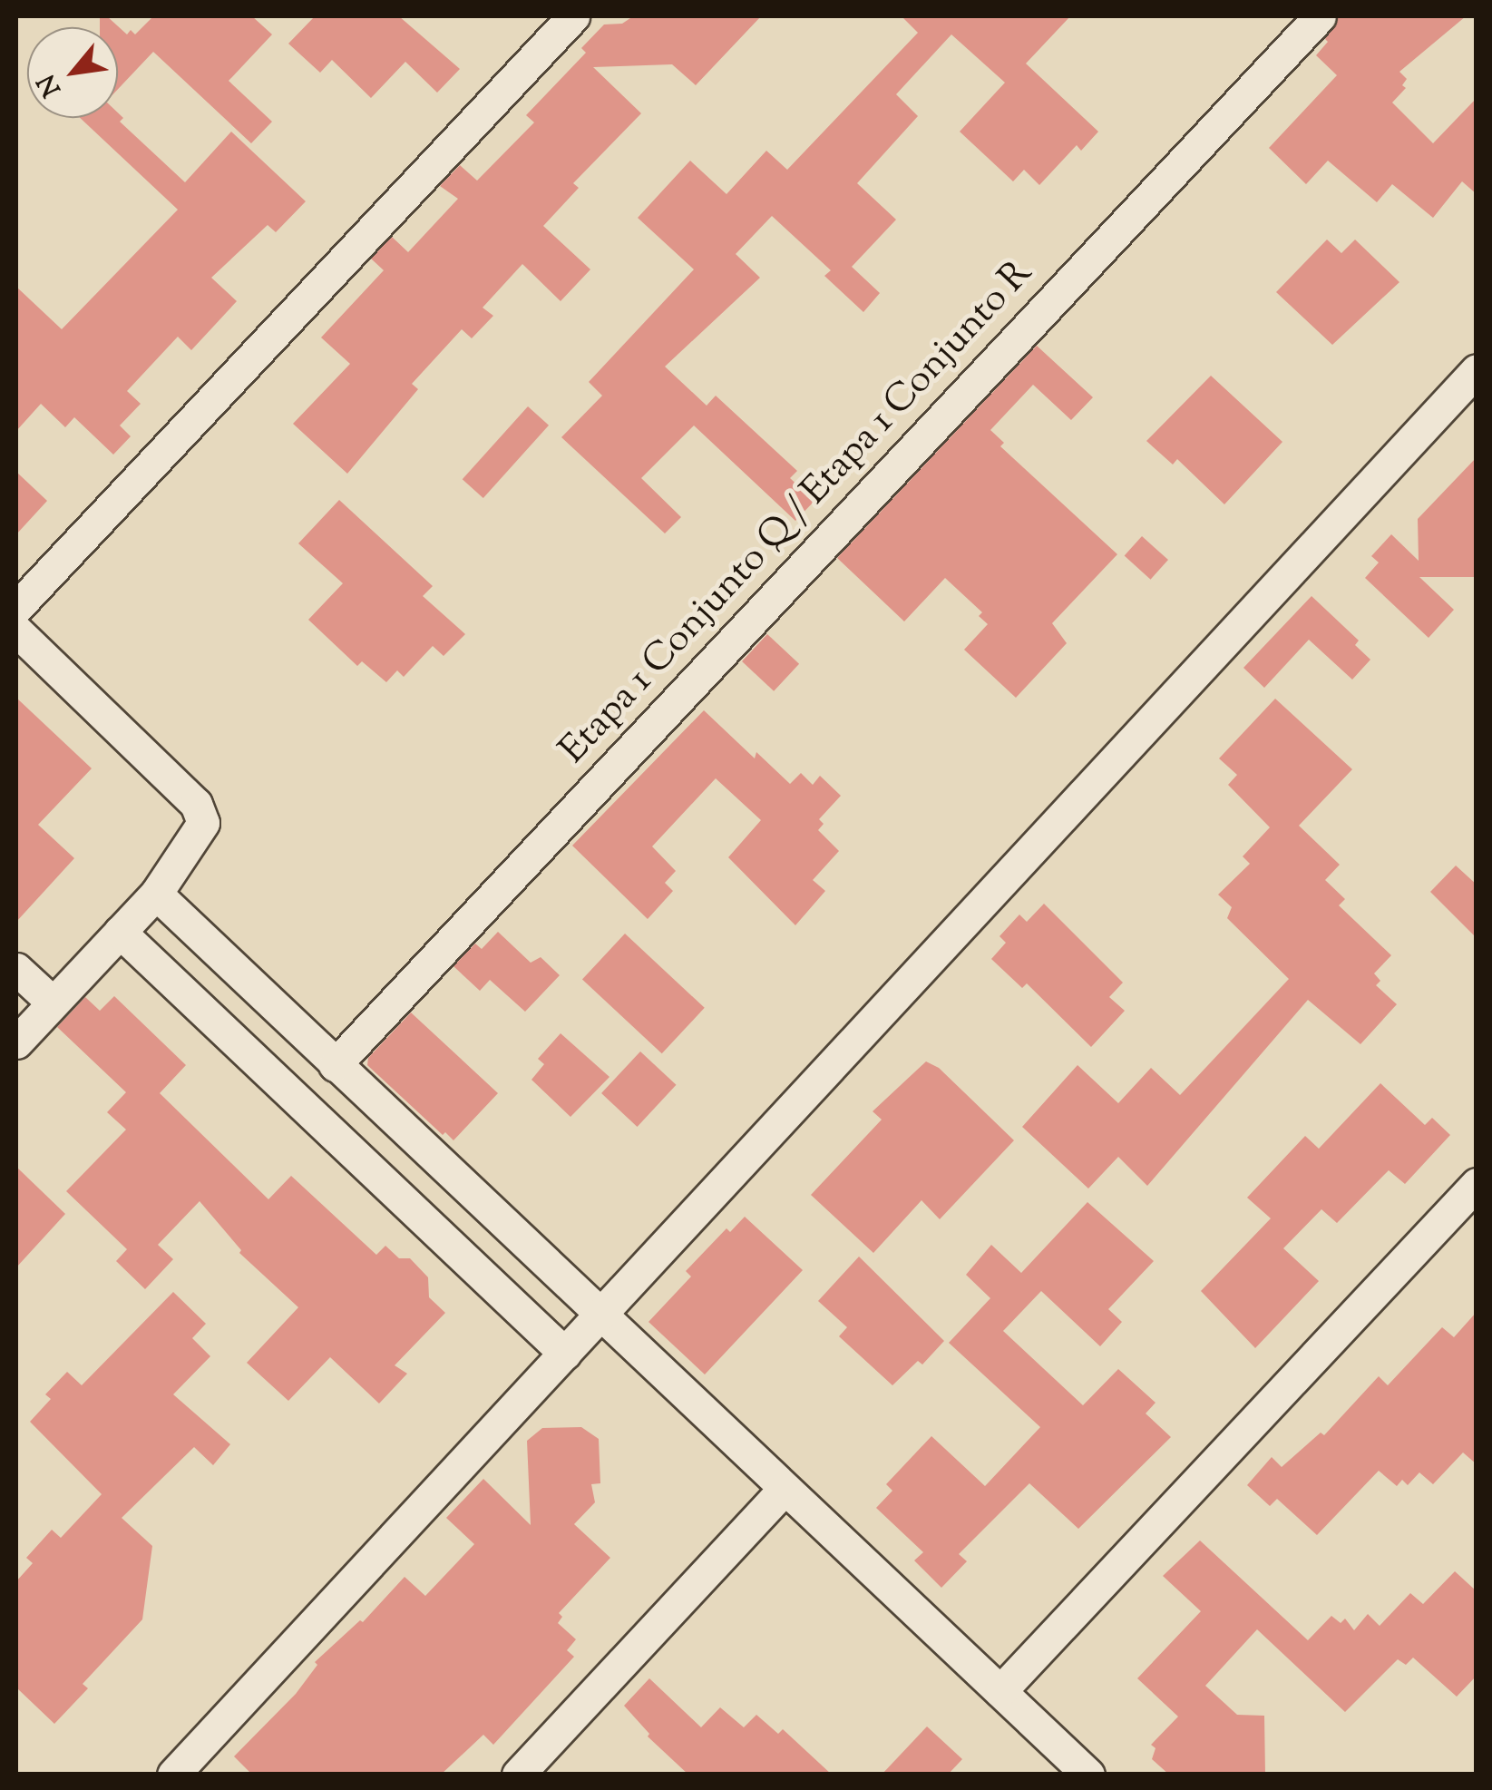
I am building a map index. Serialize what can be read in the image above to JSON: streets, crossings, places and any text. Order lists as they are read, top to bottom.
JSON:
{
  "streets": {
    "street": ["Etapa 1 Conjunto Q / Etapa 1 Conjunto R"]
  },
  "north": "bottom left"
}
